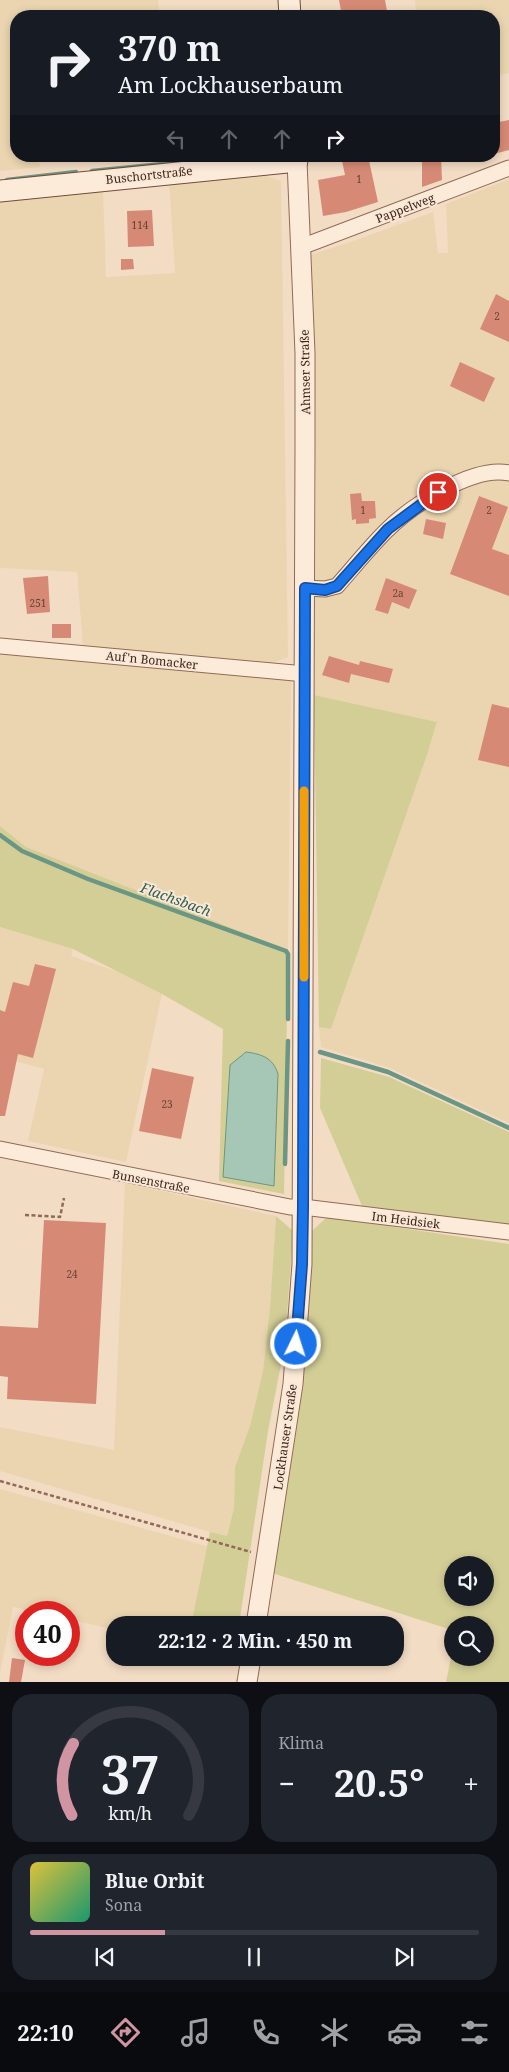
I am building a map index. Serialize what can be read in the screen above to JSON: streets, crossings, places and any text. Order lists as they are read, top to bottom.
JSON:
{
  "streets": {
    "main road": ["Buschortstraße"],
    "street": [
      "Pappelweg",
      "Ahmser Straße",
      "Auf'n Bomacker",
      "Bunsenstraße",
      "Im Heidsiek",
      "Lockhauser Straße"
    ]
  },
  "crossings": [
    ["Pappelweg", "Ahmser Straße"],
    ["Ahmser Straße", "Lockhauser Straße"],
    ["Auf'n Bomacker", "Lockhauser Straße"],
    ["Bunsenstraße", "Im Heidsiek"],
    ["Bunsenstraße", "Lockhauser Straße"],
    ["Im Heidsiek", "Lockhauser Straße"]
  ],
  "water": ["Flachsbach"],
  "house_numbers": [
    "1",
    "114",
    "2",
    "1",
    "2",
    "2a",
    "251",
    "23",
    "24"
  ],
  "page": {
    "turn": ["370 m", "Am Lockhauserbaum"],
    "limit": "40",
    "trip": "22:12 · 2 Min. · 450 m",
    "tile": "Klima",
    "heat": ["−", "20.5°", "+"],
    "song": ["Blue Orbit", "Sona"],
    "tabs": "22:10",
    "gauge": ["37", "km/h"]
  }
}
